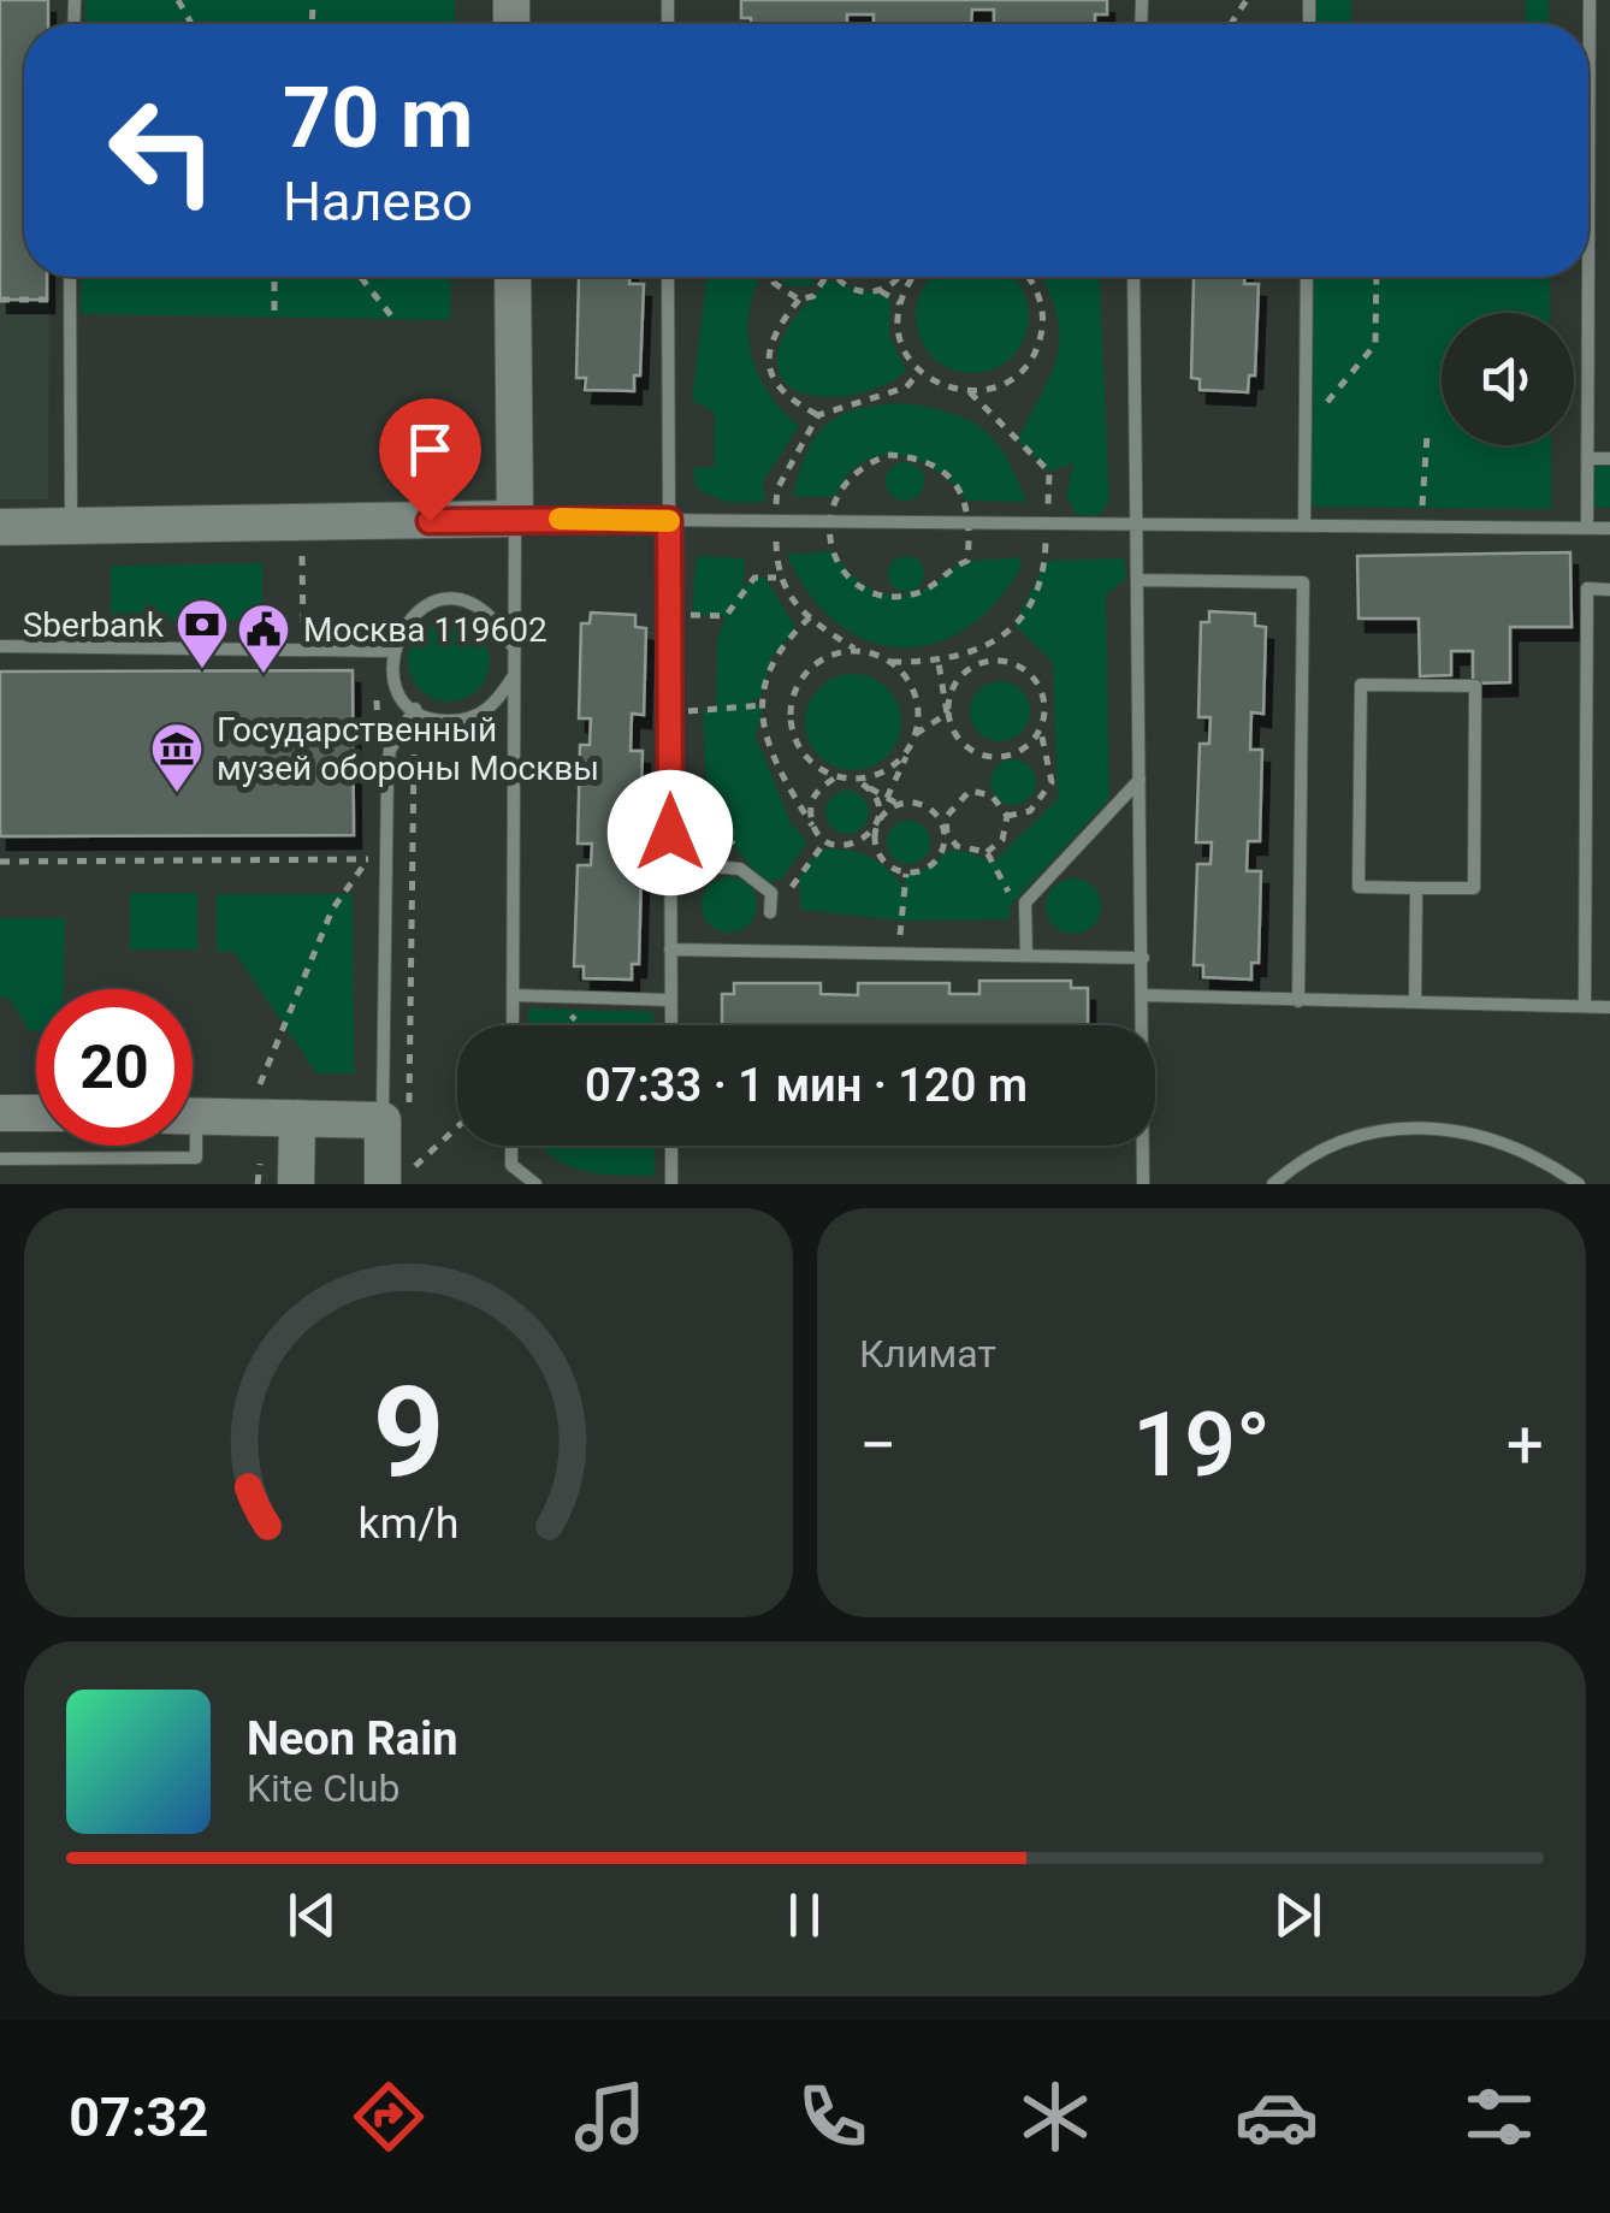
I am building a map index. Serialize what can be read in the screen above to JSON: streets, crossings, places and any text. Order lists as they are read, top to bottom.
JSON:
{
  "places": {
    "bank": ["Sberbank"],
    "public building": ["Москва 119602"],
    "museum": ["Государственный музей обороны Москвы"]
  },
  "page": {
    "turn": ["70 m", "Налево"],
    "limit": "20",
    "trip": "07:33 · 1 мин · 120 m",
    "tile": "Климат",
    "heat": ["−", "19°", "+"],
    "song": ["Neon Rain", "Kite Club"],
    "tabs": "07:32",
    "gauge": ["9", "km/h"]
  }
}
